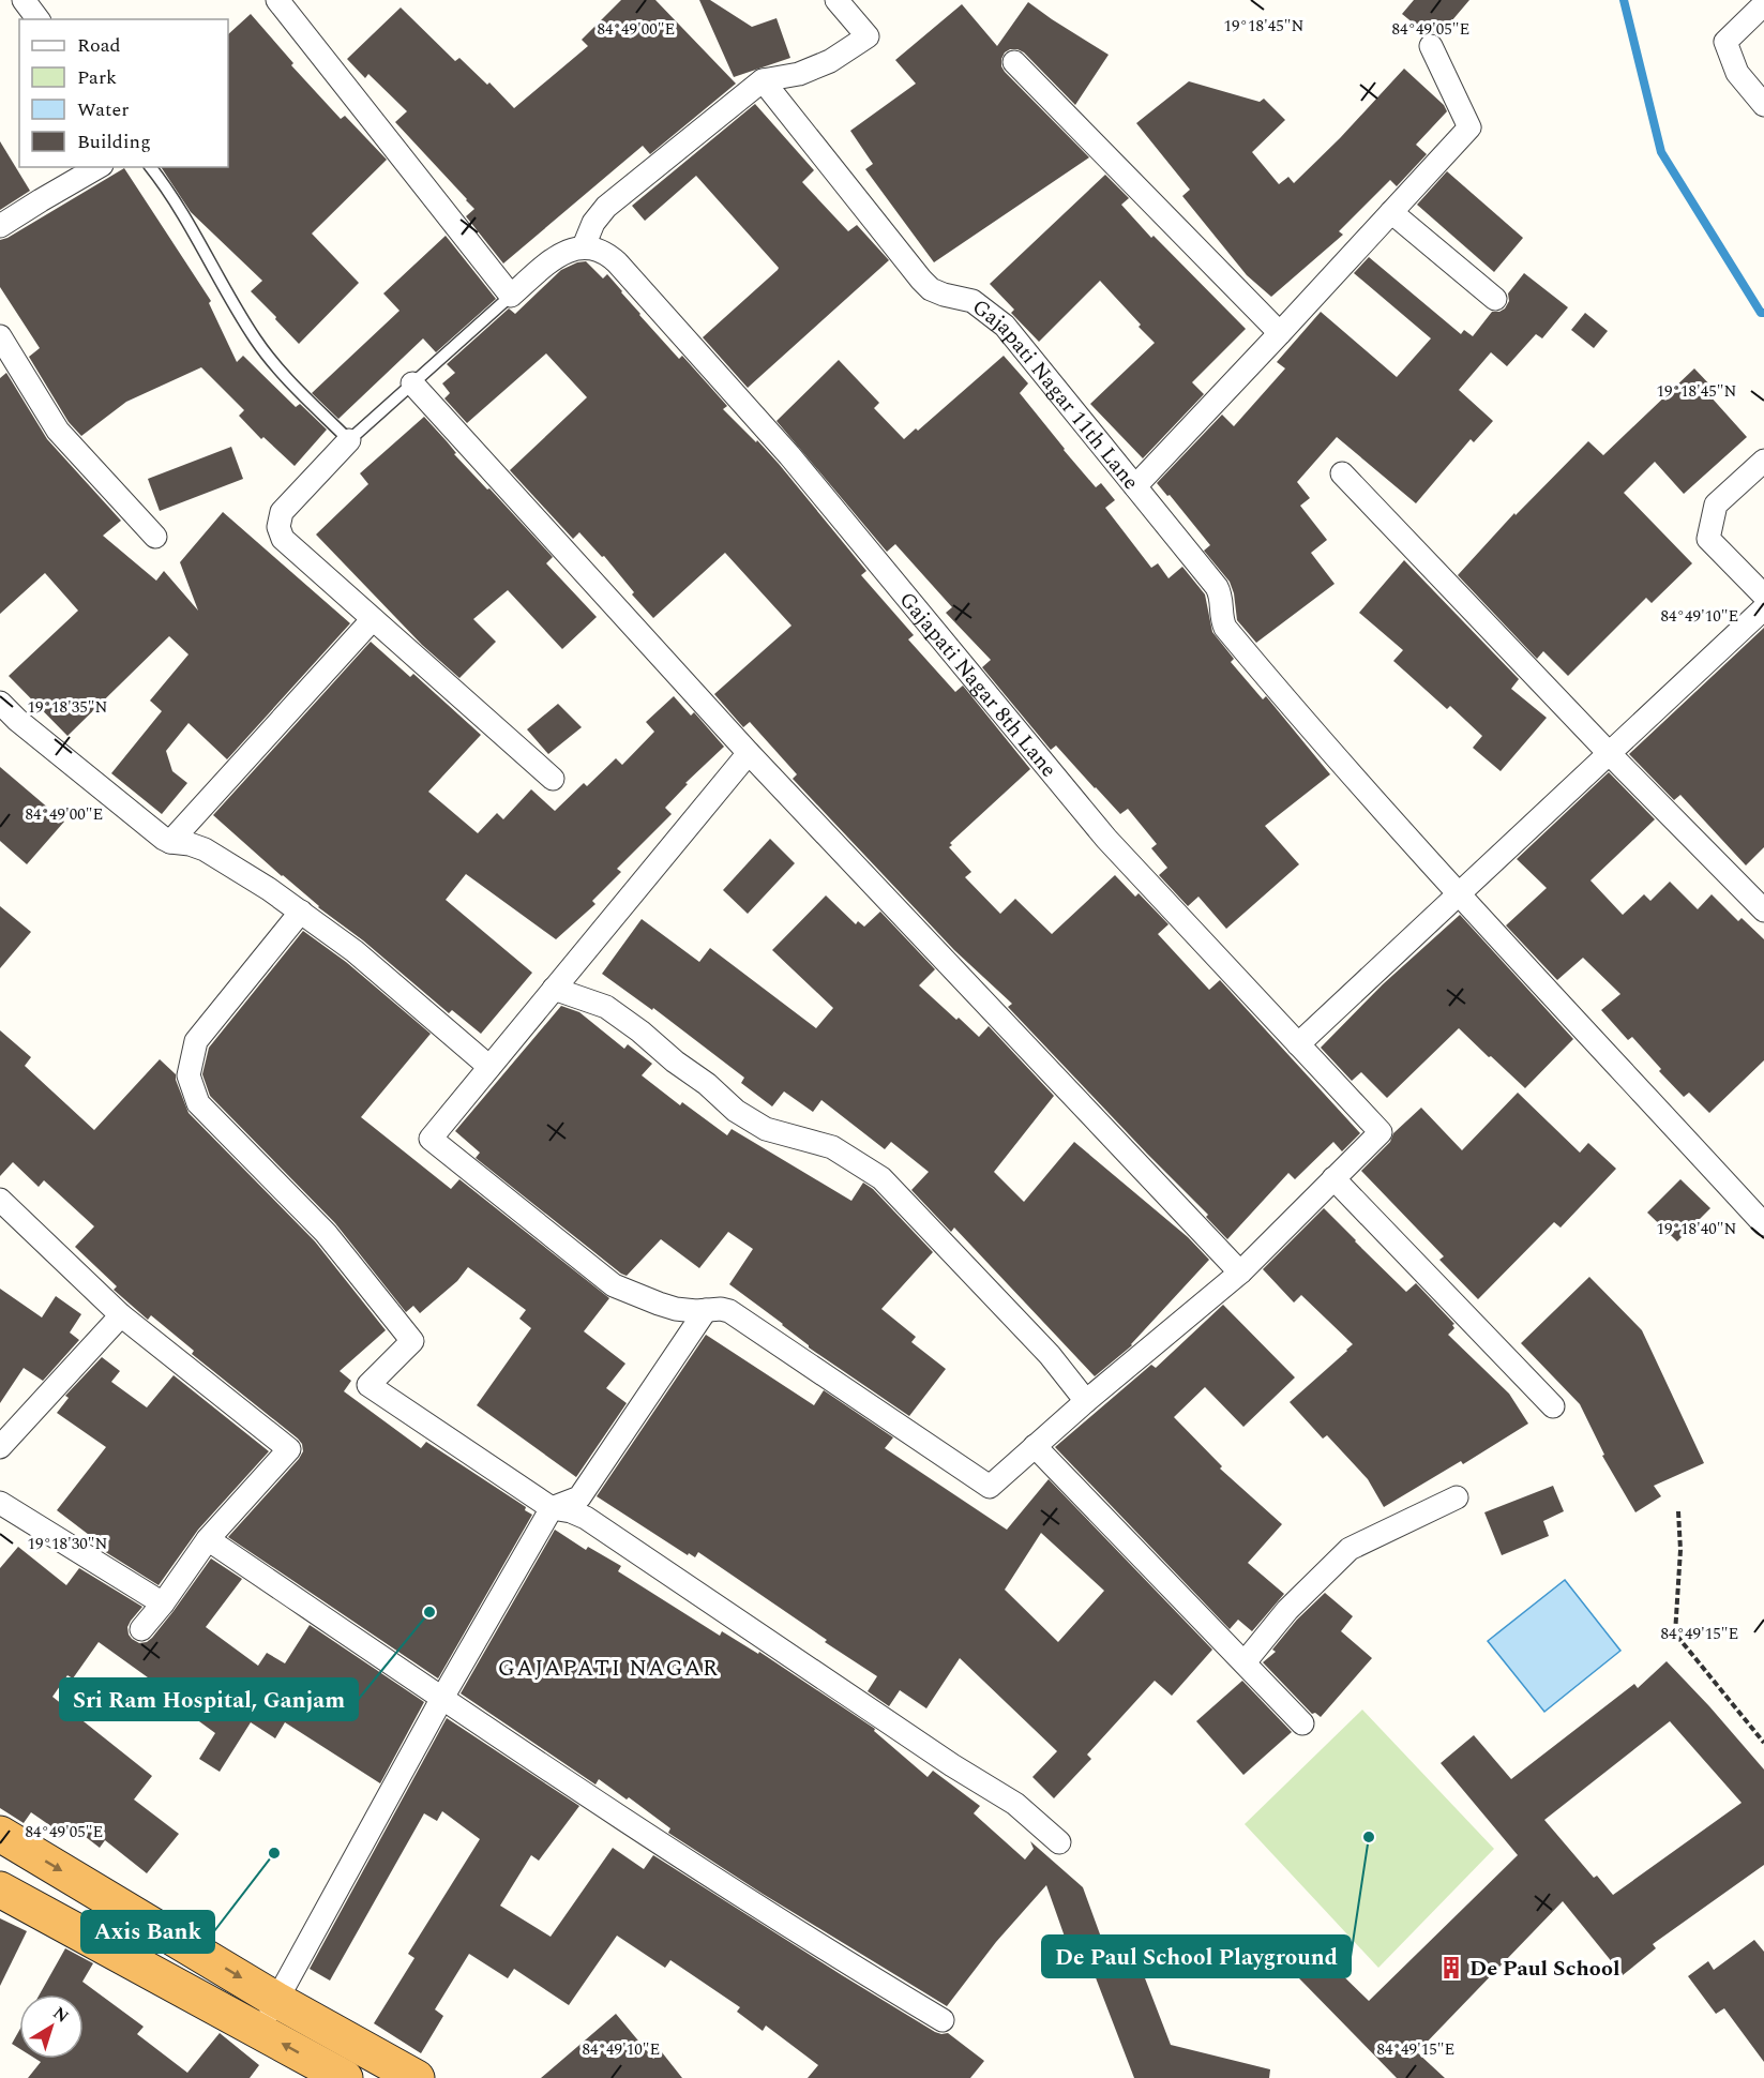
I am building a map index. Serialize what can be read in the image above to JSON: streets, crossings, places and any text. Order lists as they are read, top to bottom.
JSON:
{
  "streets": {
    "street": ["Gajapati Nagar 11th Lane", "Gajapati Nagar 8th Lane"]
  },
  "districts": ["GAJAPATI NAGAR"],
  "places": {
    "other": ["Sri Ram Hospital, Ganjam", "De Paul School Playground", "Axis Bank"],
    "building": ["De Paul School"]
  },
  "legend": [
    "Road",
    "Park",
    "Water",
    "Building"
  ],
  "north": "top right",
  "coordinates": [
    "19°18'45\"N",
    "84°49'00\"E",
    "84°49'05\"E",
    "84°49'10\"E",
    "19°18'35\"N",
    "19°18'40\"N",
    "19°18'30\"N",
    "84°49'15\"E"
  ]
}
